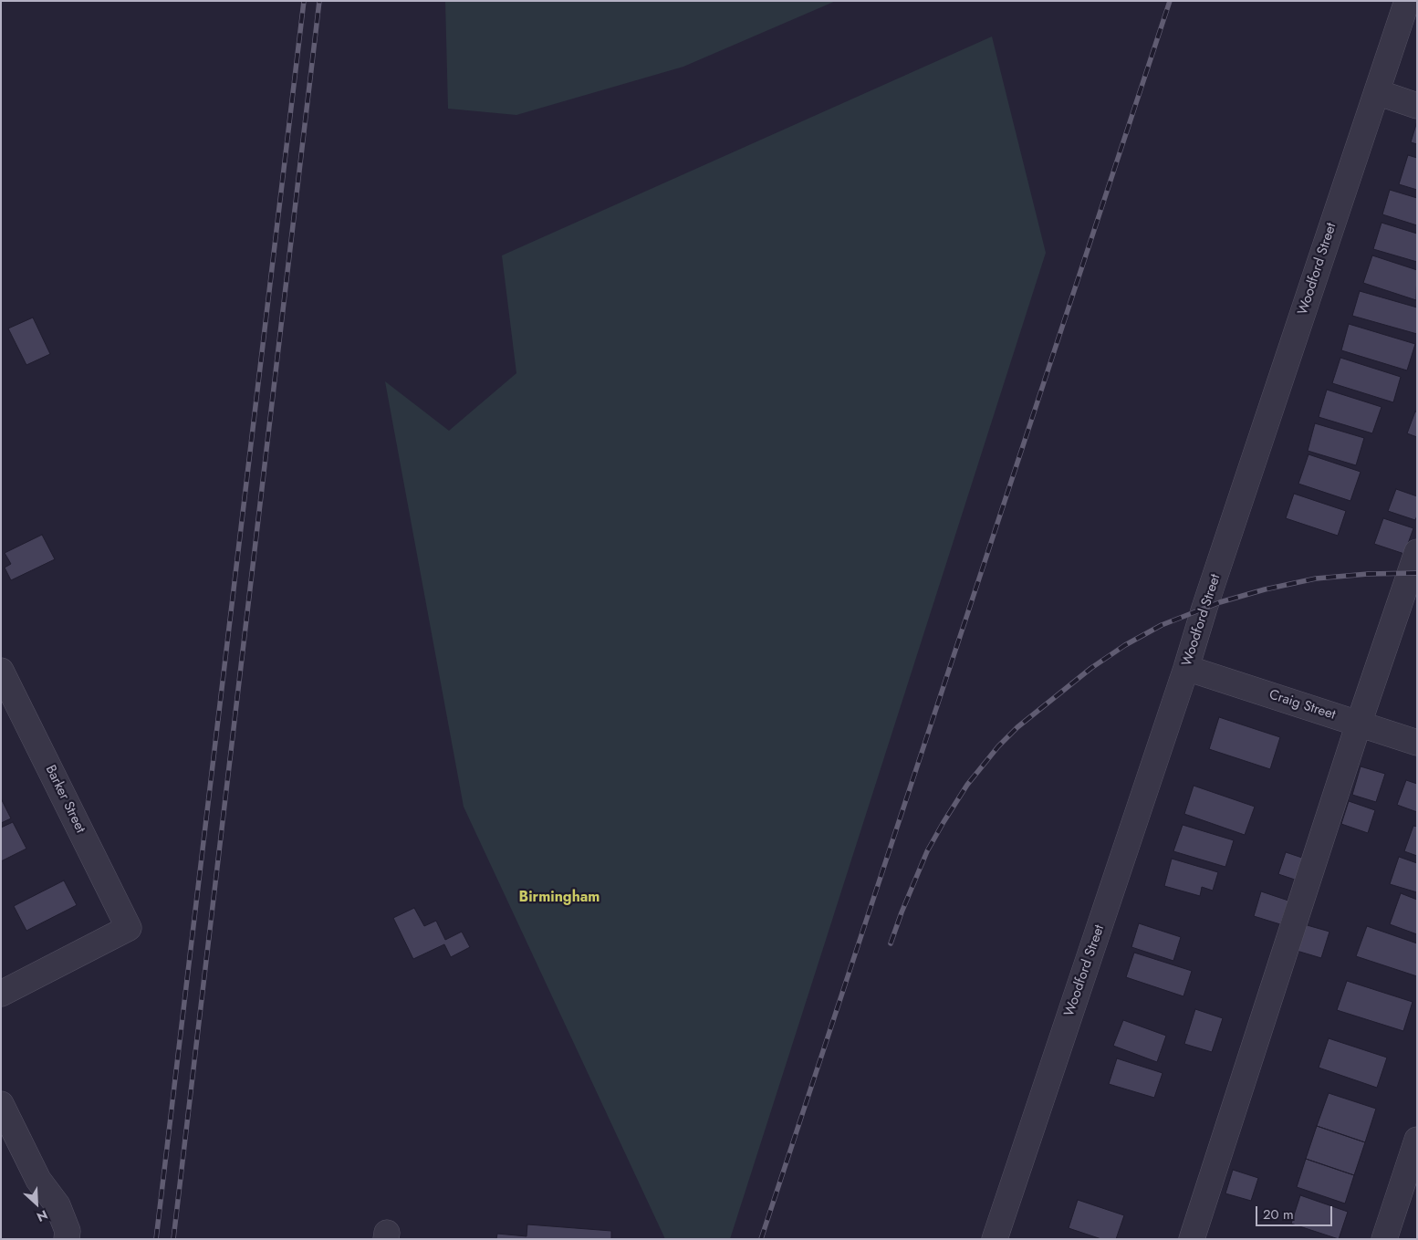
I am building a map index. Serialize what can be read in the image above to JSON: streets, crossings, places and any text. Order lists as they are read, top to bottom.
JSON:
{
  "streets": {
    "street": ["Woodford Street", "Craig Street", "Barker Street"]
  },
  "crossings": [
    ["Woodford Street", "Craig Street"]
  ],
  "districts": ["Birmingham"],
  "scale_bar": "20 m",
  "north": "bottom right"
}
